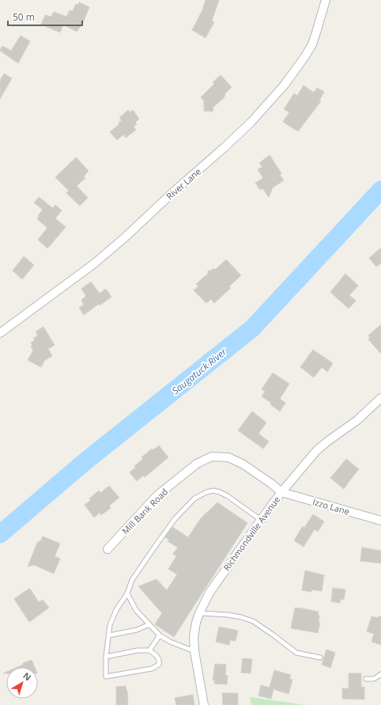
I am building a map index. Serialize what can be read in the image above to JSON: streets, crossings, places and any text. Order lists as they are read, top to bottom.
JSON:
{
  "streets": {
    "street": [
      "River Lane",
      "Izzo Lane",
      "Mill Bank Road",
      "Richmondville Avenue"
    ]
  },
  "crossings": [
    ["Izzo Lane", "Mill Bank Road"],
    ["Izzo Lane", "Richmondville Avenue"],
    ["Mill Bank Road", "Richmondville Avenue"]
  ],
  "water": ["Saugatuck River"],
  "scale_bar": "50 m",
  "north": "top right"
}
